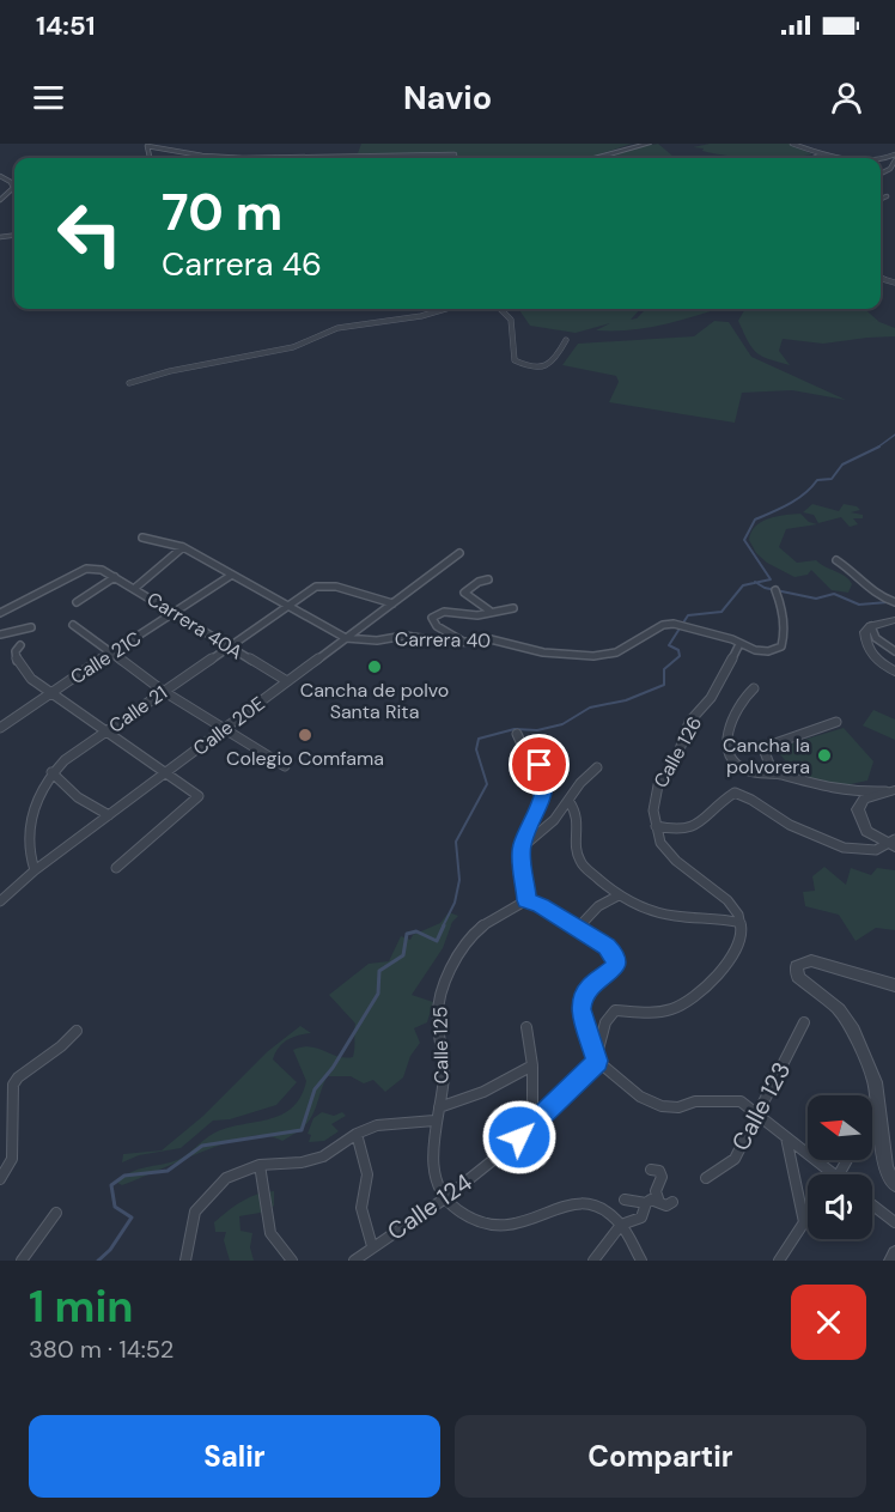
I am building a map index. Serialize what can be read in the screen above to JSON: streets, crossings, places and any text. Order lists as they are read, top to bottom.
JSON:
{
  "streets": {
    "street": [
      "Carrera 40A",
      "Carrera 40",
      "Calle 21C",
      "Calle 21",
      "Calle 20E",
      "Calle 126",
      "Calle 125",
      "Calle 123",
      "Calle 124"
    ]
  },
  "crossings": [
    ["Carrera 40A", "Calle 21C"],
    ["Carrera 40A", "Calle 21"],
    ["Carrera 40A", "Calle 20E"],
    ["Carrera 40", "Calle 21C"],
    ["Carrera 40", "Calle 21"],
    ["Carrera 40", "Calle 20E"],
    ["Carrera 40", "Calle 126"],
    ["Calle 21", "Calle 20E"],
    ["Calle 125", "Calle 124"]
  ],
  "places": ["Cancha de polvo Santa Rita", "Colegio Comfama", "Cancha la polvorera"],
  "north": "left",
  "page": {
    "status": "14:51",
    "header": "Navio",
    "turn": ["70 m", "Carrera 46"],
    "heading": ["1 min", "380 m · 14:52"],
    "buttons": ["Salir", "Compartir"]
  }
}
